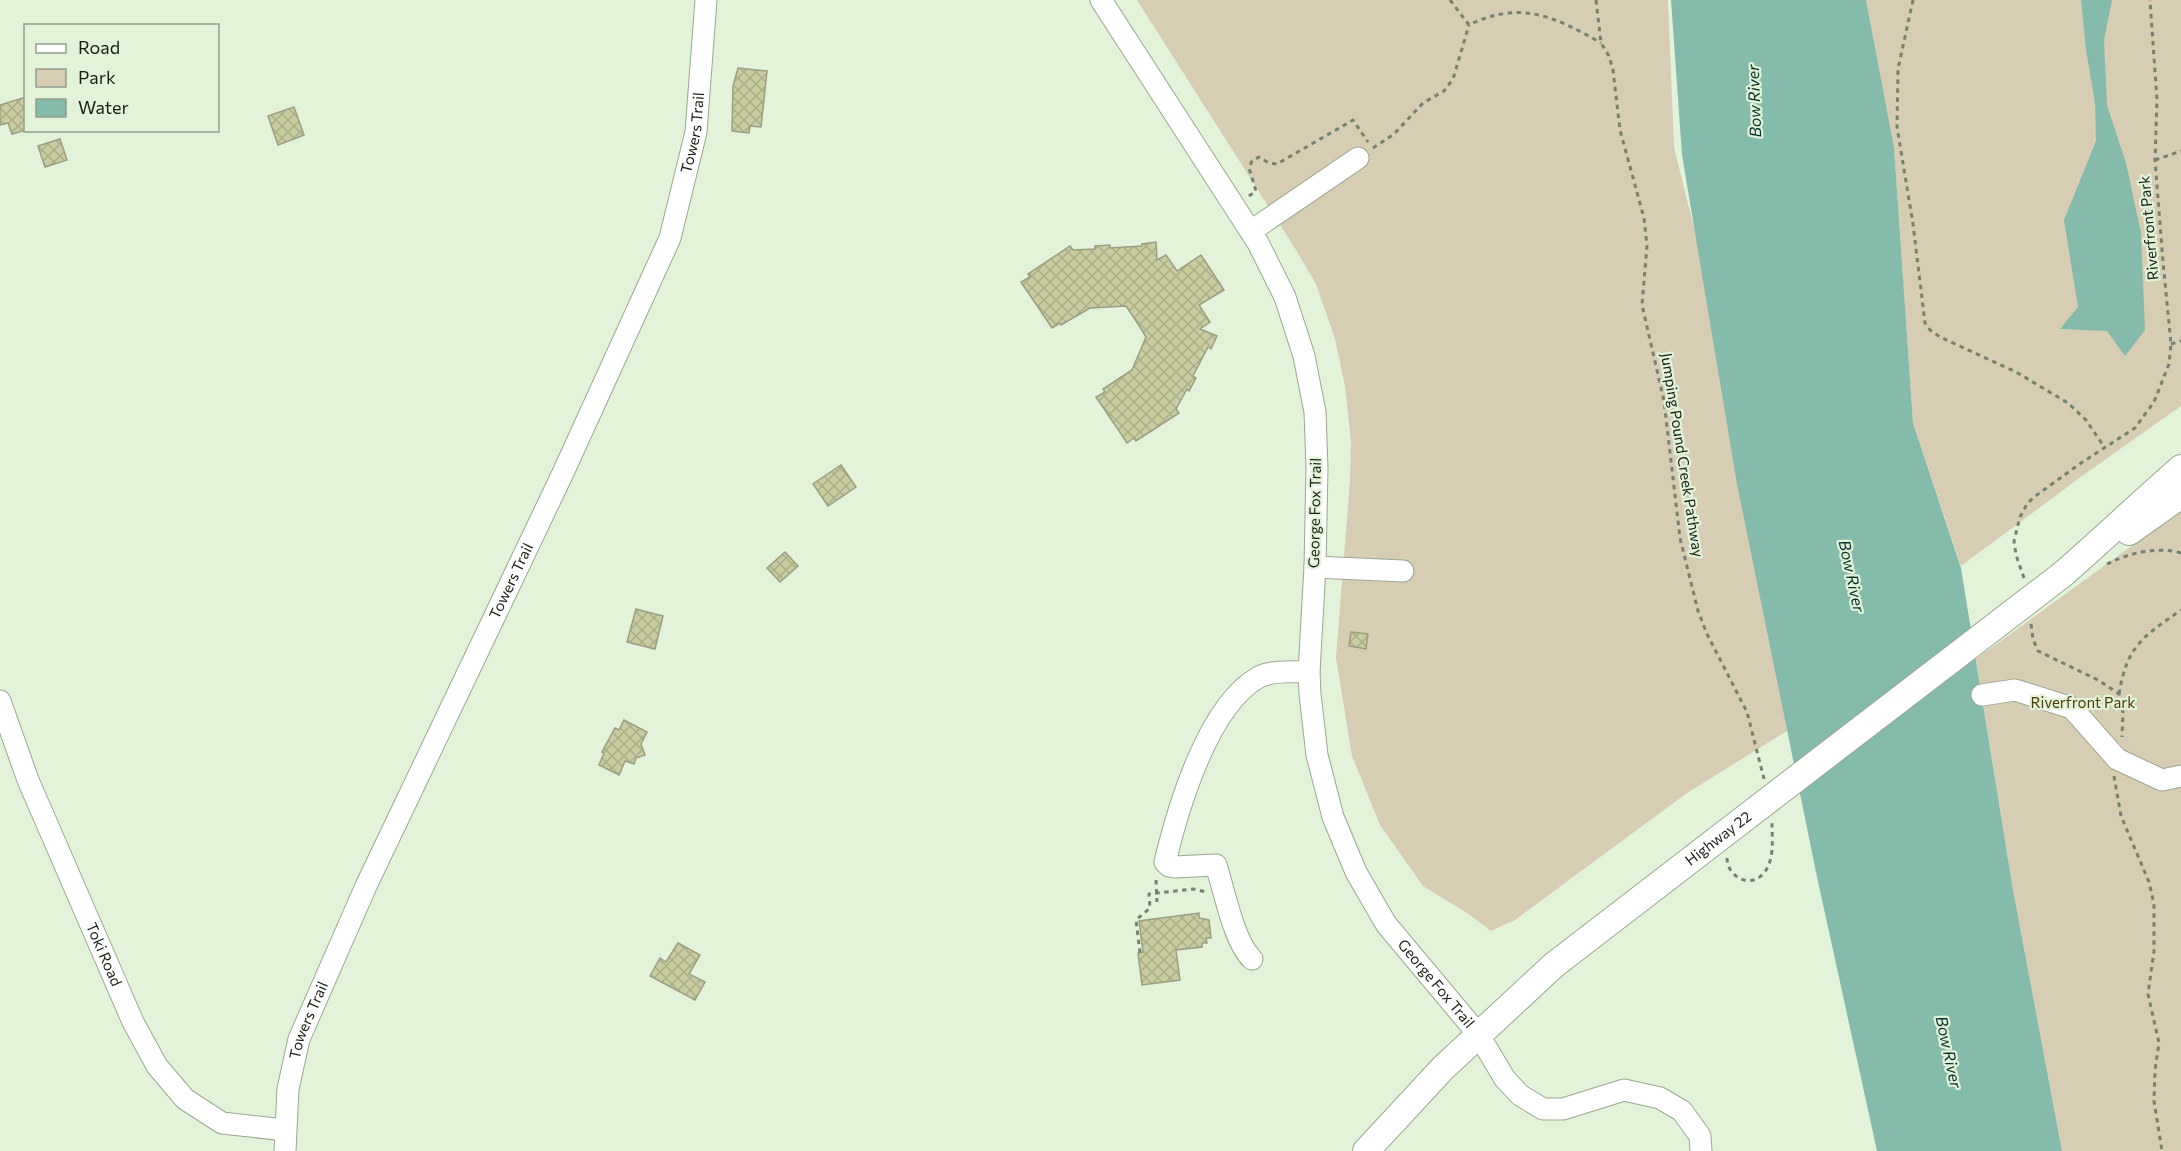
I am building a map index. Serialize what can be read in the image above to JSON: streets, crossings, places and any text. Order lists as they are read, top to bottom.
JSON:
{
  "streets": {
    "main road": ["Highway 22"],
    "street": ["Towers Trail", "George Fox Trail", "Toki Road"],
    "path": ["Riverfront Park", "Jumping Pound Creek Pathway"]
  },
  "crossings": [
    ["Towers Trail", "Toki Road"],
    ["George Fox Trail", "Highway 22"]
  ],
  "water": ["Bow River"],
  "parks": ["Riverfront Park"],
  "legend": ["Road", "Park", "Water"]
}
